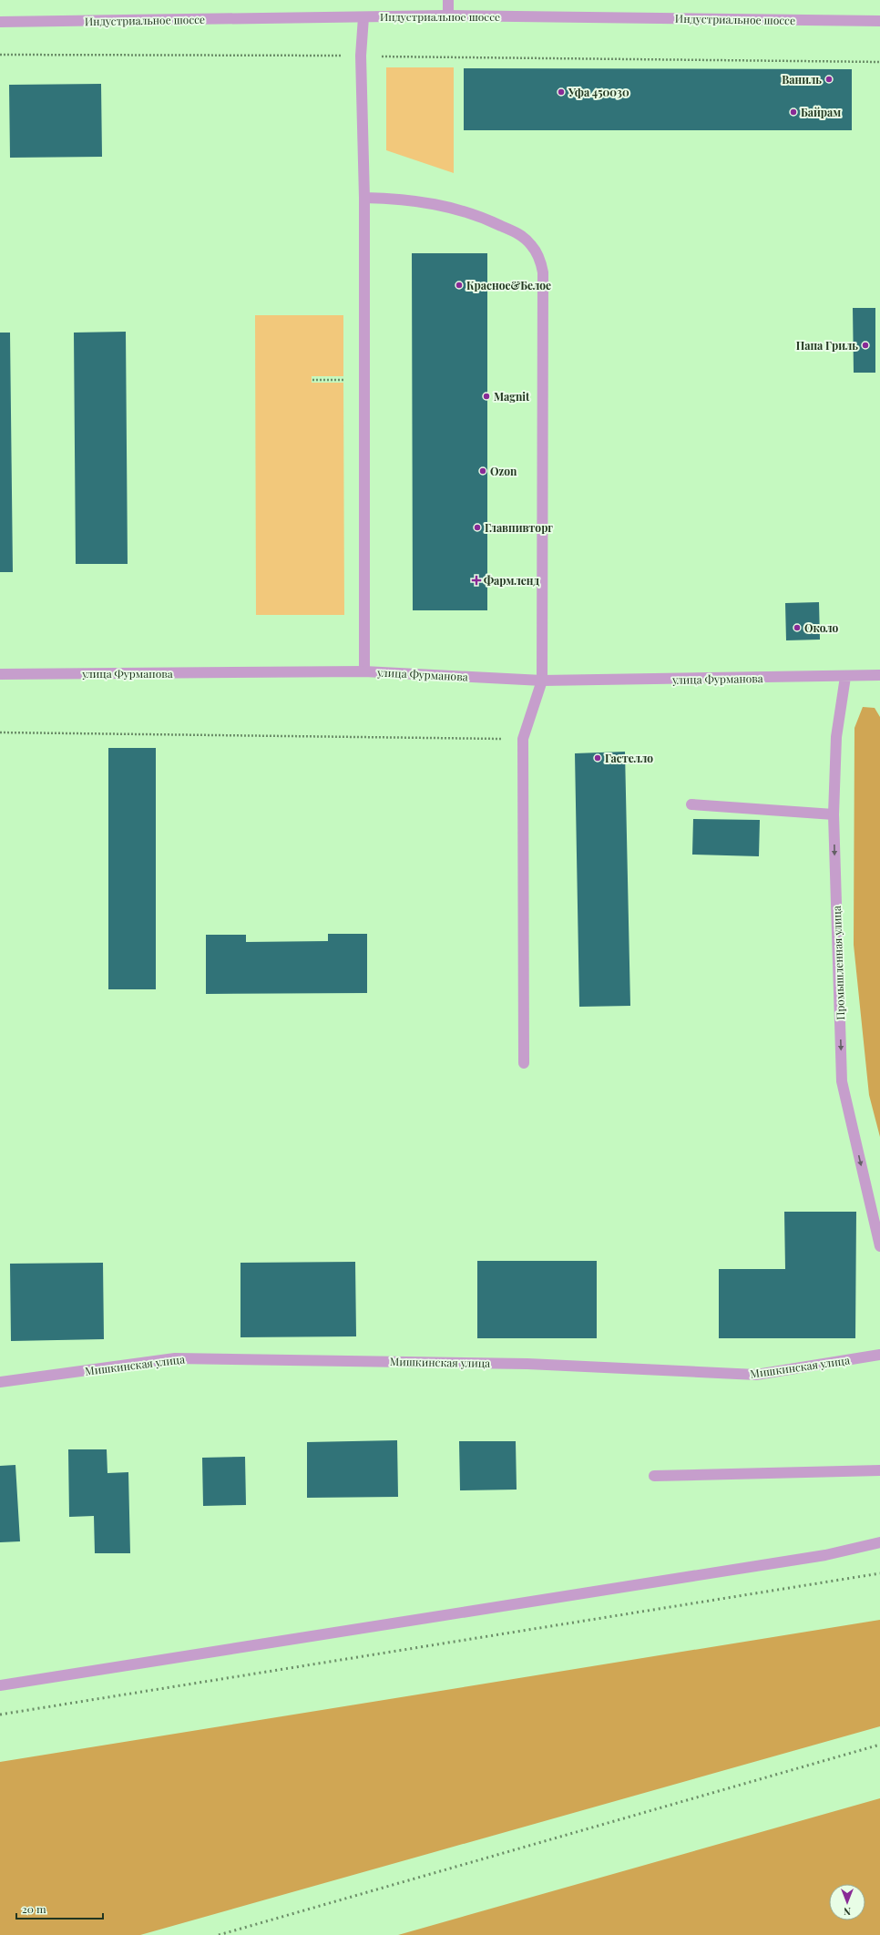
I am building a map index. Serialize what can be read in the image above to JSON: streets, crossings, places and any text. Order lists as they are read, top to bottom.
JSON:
{
  "streets": {
    "street": [
      "Индустриальное шоссе",
      "улица Фурманова",
      "Промышленная улица",
      "Мишкинская улица"
    ]
  },
  "crossings": [
    ["улица Фурманова", "Промышленная улица"]
  ],
  "one_way": ["Промышленная улица"],
  "places": {
    "other": [
      "Ваниль",
      "Уфа 450030",
      "Байрам",
      "Красное&Белое",
      "Папа Гриль",
      "Magnit",
      "Ozon",
      "Главпивторг",
      "Около",
      "Гастелло"
    ],
    "health": ["Фармленд"]
  },
  "scale_bar": "20 m",
  "north": "bottom"
}
